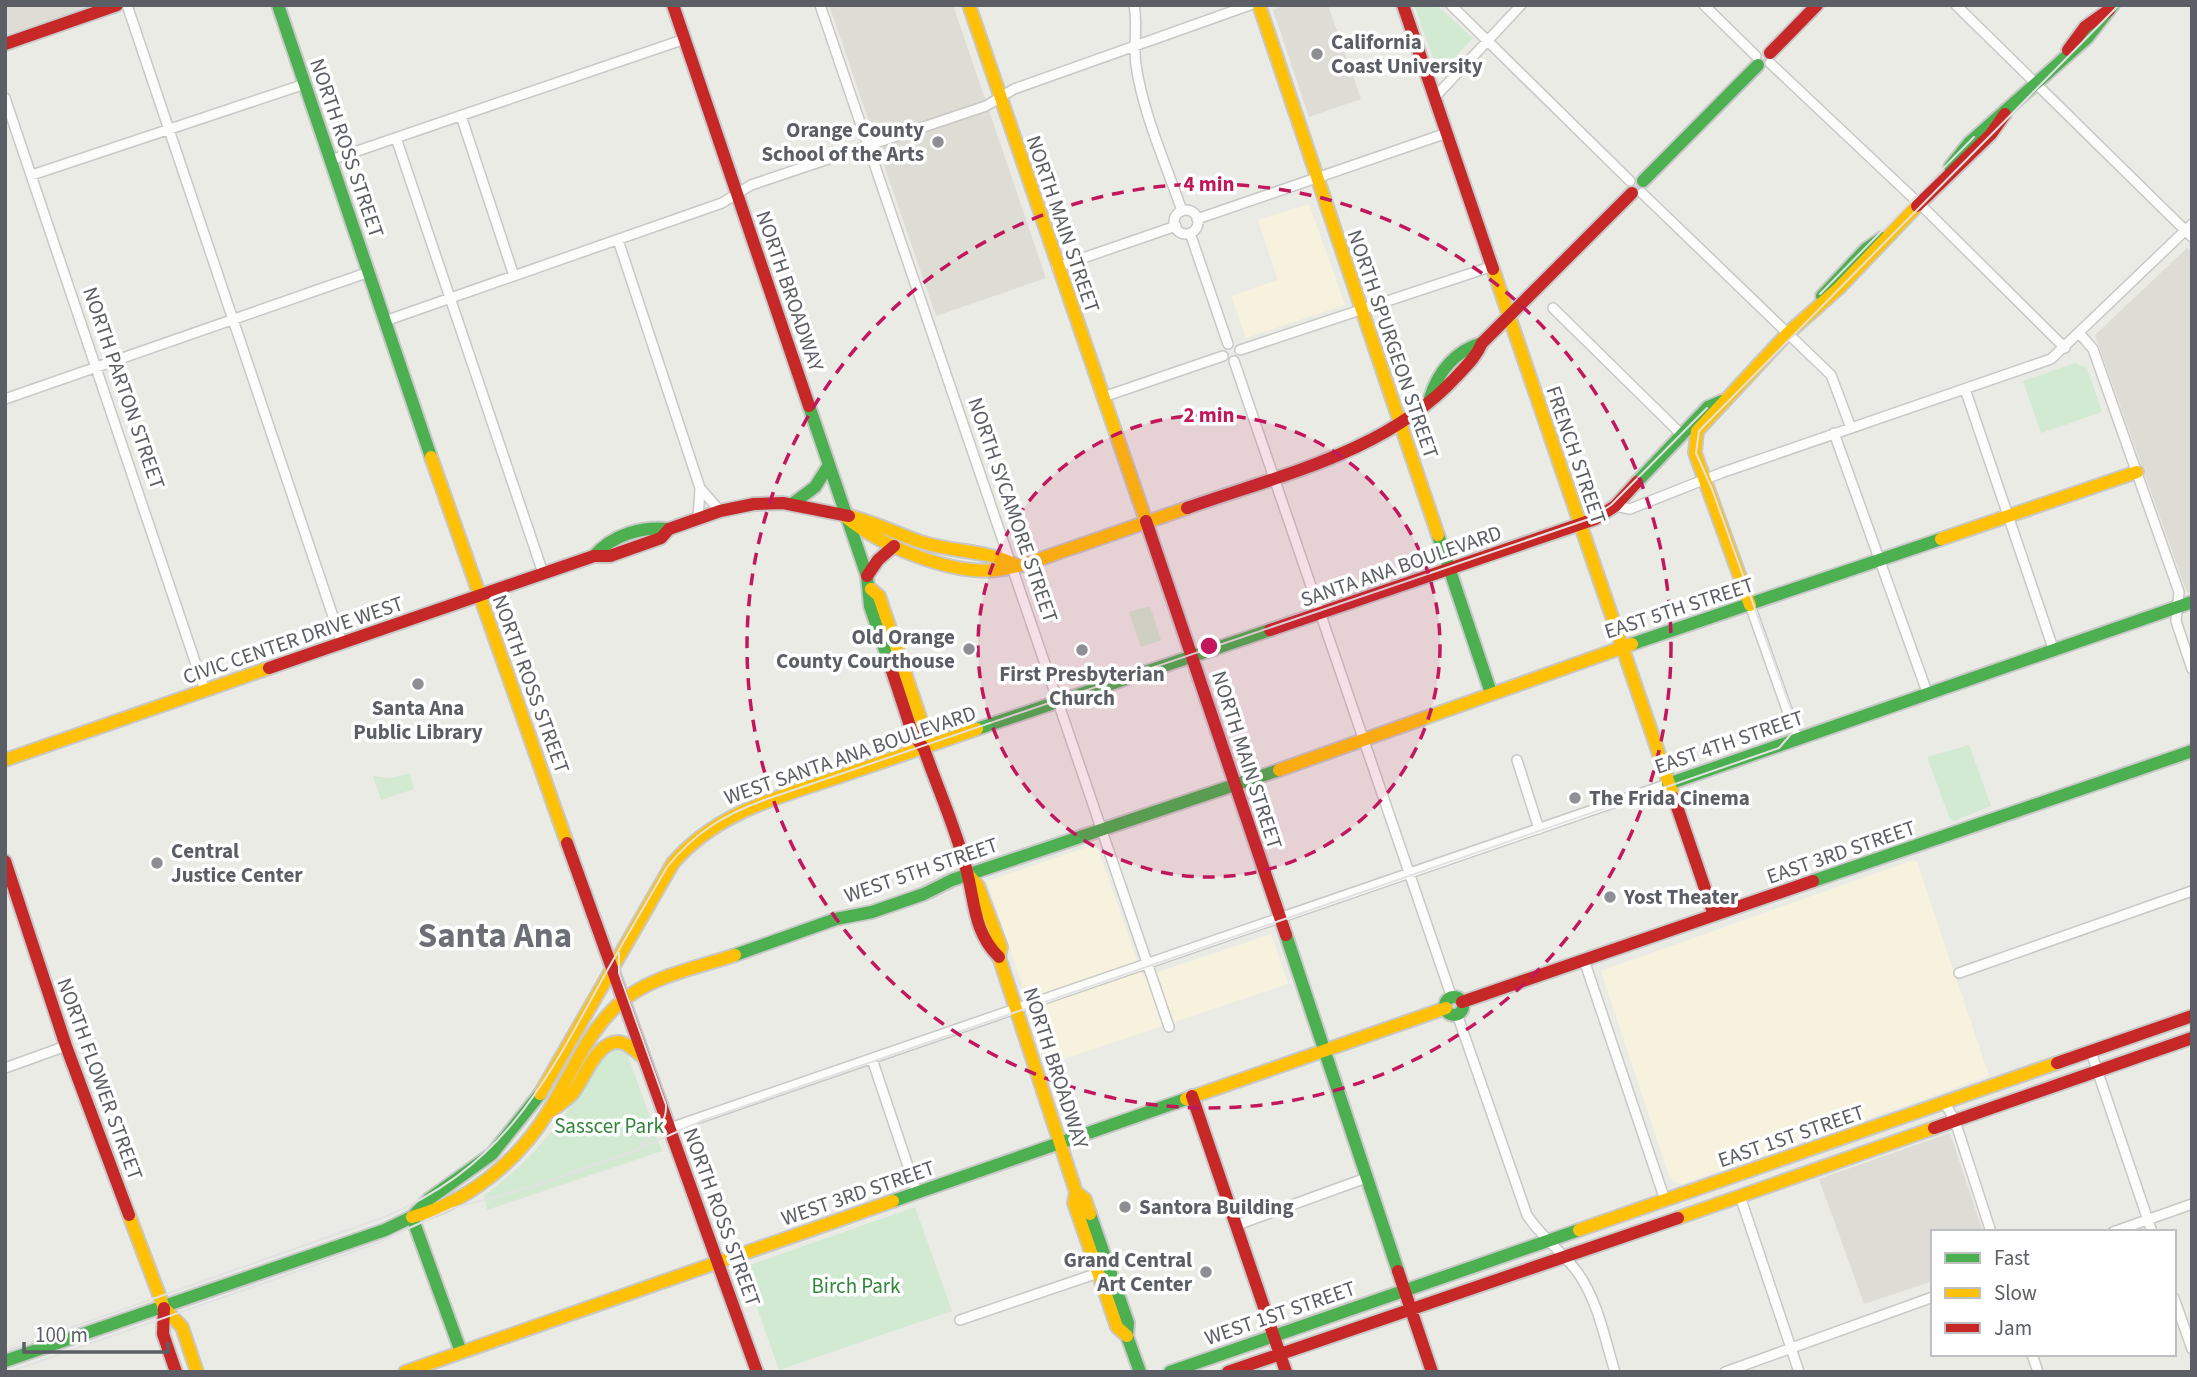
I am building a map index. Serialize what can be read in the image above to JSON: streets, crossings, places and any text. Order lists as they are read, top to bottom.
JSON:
{
  "streets": {
    "main road": [
      "NORTH ROSS STREET",
      "NORTH MAIN STREET",
      "NORTH BROADWAY",
      "NORTH SPURGEON STREET",
      "FRENCH STREET",
      "SANTA ANA BOULEVARD",
      "EAST 5TH STREET",
      "CIVIC CENTER DRIVE WEST",
      "EAST 4TH STREET",
      "WEST SANTA ANA BOULEVARD",
      "EAST 3RD STREET",
      "WEST 5TH STREET",
      "NORTH FLOWER STREET",
      "EAST 1ST STREET",
      "WEST 3RD STREET",
      "WEST 1ST STREET"
    ],
    "street": ["NORTH PARTON STREET", "NORTH SYCAMORE STREET"]
  },
  "crossings": [
    ["NORTH ROSS STREET", "CIVIC CENTER DRIVE WEST"],
    ["NORTH ROSS STREET", "EAST 4TH STREET"],
    ["NORTH ROSS STREET", "WEST SANTA ANA BOULEVARD"],
    ["NORTH ROSS STREET", "WEST 5TH STREET"],
    ["NORTH ROSS STREET", "WEST 3RD STREET"],
    ["NORTH MAIN STREET", "EAST 5TH STREET"],
    ["NORTH MAIN STREET", "CIVIC CENTER DRIVE WEST"],
    ["NORTH MAIN STREET", "EAST 4TH STREET"],
    ["NORTH MAIN STREET", "WEST SANTA ANA BOULEVARD"],
    ["NORTH MAIN STREET", "EAST 3RD STREET"],
    ["NORTH MAIN STREET", "WEST 5TH STREET"],
    ["NORTH MAIN STREET", "EAST 1ST STREET"],
    ["NORTH MAIN STREET", "WEST 3RD STREET"],
    ["NORTH MAIN STREET", "WEST 1ST STREET"],
    ["NORTH BROADWAY", "CIVIC CENTER DRIVE WEST"],
    ["NORTH BROADWAY", "EAST 4TH STREET"],
    ["NORTH BROADWAY", "WEST SANTA ANA BOULEVARD"],
    ["NORTH BROADWAY", "WEST 5TH STREET"],
    ["NORTH BROADWAY", "WEST 3RD STREET"],
    ["NORTH SPURGEON STREET", "SANTA ANA BOULEVARD"],
    ["NORTH SPURGEON STREET", "EAST 5TH STREET"],
    ["NORTH SPURGEON STREET", "CIVIC CENTER DRIVE WEST"],
    ["NORTH PARTON STREET", "CIVIC CENTER DRIVE WEST"],
    ["FRENCH STREET", "SANTA ANA BOULEVARD"],
    ["FRENCH STREET", "EAST 5TH STREET"],
    ["FRENCH STREET", "CIVIC CENTER DRIVE WEST"],
    ["FRENCH STREET", "EAST 4TH STREET"],
    ["FRENCH STREET", "EAST 3RD STREET"],
    ["NORTH SYCAMORE STREET", "CIVIC CENTER DRIVE WEST"],
    ["NORTH SYCAMORE STREET", "EAST 4TH STREET"],
    ["NORTH SYCAMORE STREET", "WEST SANTA ANA BOULEVARD"],
    ["NORTH SYCAMORE STREET", "WEST 5TH STREET"],
    ["SANTA ANA BOULEVARD", "WEST SANTA ANA BOULEVARD"],
    ["EAST 5TH STREET", "WEST 5TH STREET"],
    ["WEST SANTA ANA BOULEVARD", "WEST 5TH STREET"],
    ["WEST SANTA ANA BOULEVARD", "NORTH FLOWER STREET"],
    ["EAST 3RD STREET", "WEST 3RD STREET"],
    ["EAST 1ST STREET", "WEST 1ST STREET"]
  ],
  "districts": ["Santa Ana"],
  "parks": ["Sasscer Park", "Birch Park"],
  "places": [
    "California Coast University",
    "Orange County School of the Arts",
    "Old Orange County Courthouse",
    "First Presbyterian Church",
    "Santa Ana Public Library",
    "The Frida Cinema",
    "Central Justice Center",
    "Yost Theater",
    "Santora Building",
    "Grand Central Art Center"
  ],
  "legend": ["Fast", "Slow", "Jam"],
  "scale_bar": "100 m",
  "rings": ["4 min", "2 min"]
}
